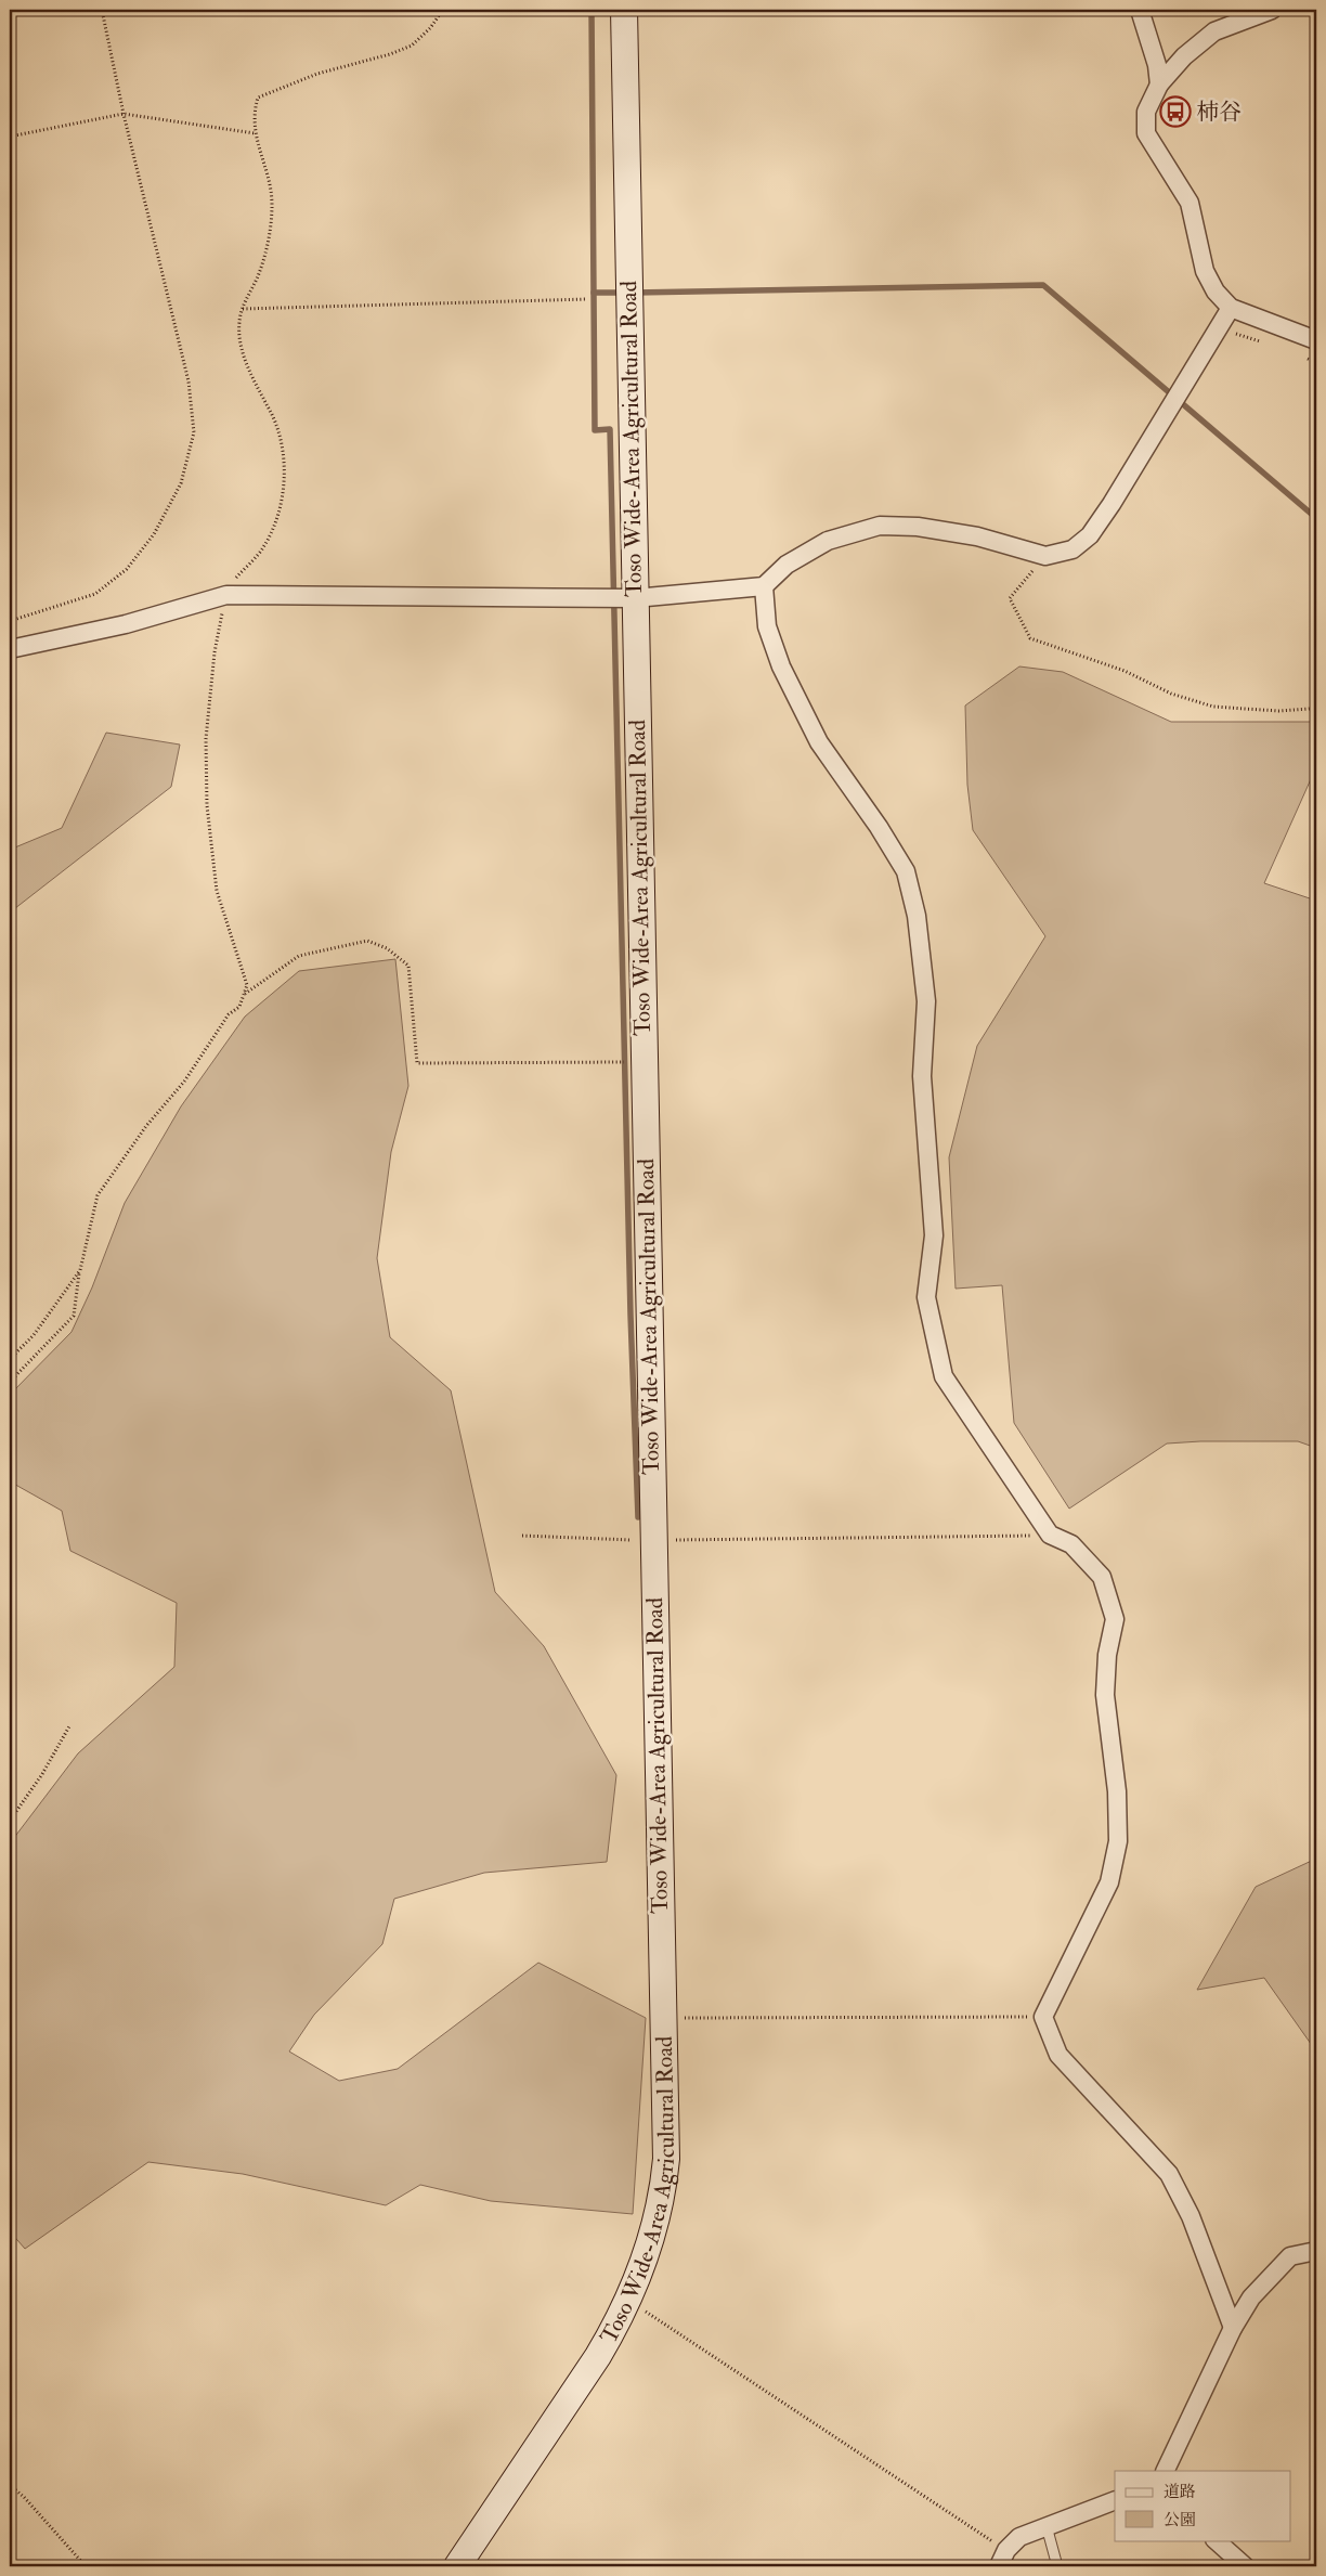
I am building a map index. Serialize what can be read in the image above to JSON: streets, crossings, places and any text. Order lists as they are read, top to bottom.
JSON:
{
  "streets": {
    "street": ["Toso Wide-Area Agricultural Road"]
  },
  "places": {
    "bus stop": ["柿谷"]
  },
  "legend": ["道路", "公園"]
}
